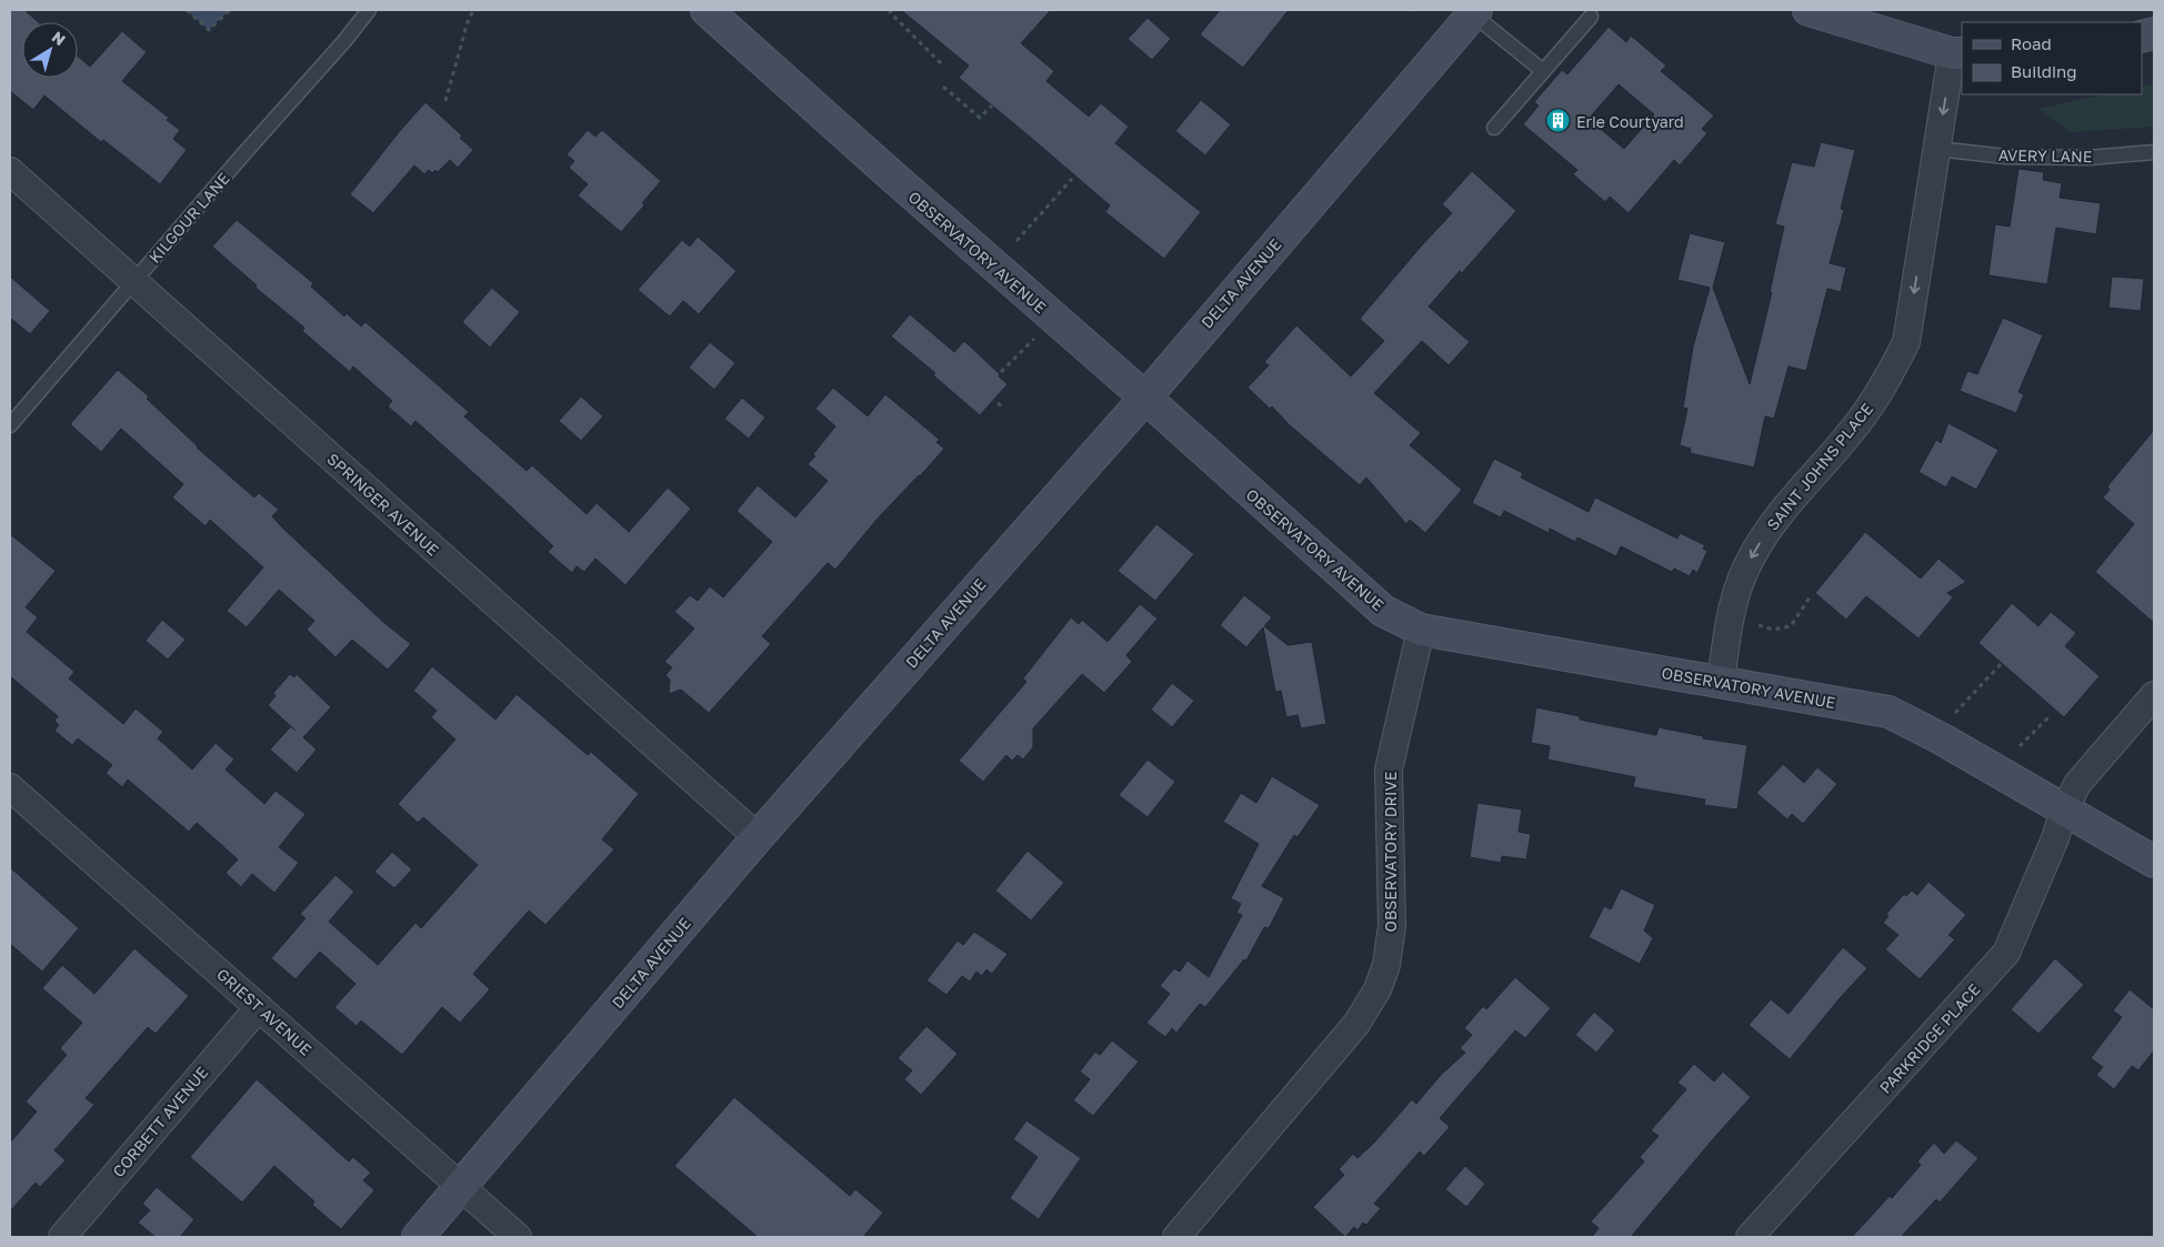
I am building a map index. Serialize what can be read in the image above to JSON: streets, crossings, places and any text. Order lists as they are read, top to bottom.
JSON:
{
  "streets": {
    "street": [
      "OBSERVATORY AVENUE",
      "DELTA AVENUE",
      "SAINT JOHNS PLACE",
      "SPRINGER AVENUE",
      "OBSERVATORY DRIVE",
      "GRIEST AVENUE",
      "PARKRIDGE PLACE",
      "CORBETT AVENUE"
    ],
    "lane": ["AVERY LANE", "KILGOUR LANE"]
  },
  "crossings": [
    ["AVERY LANE", "SAINT JOHNS PLACE"],
    ["KILGOUR LANE", "SPRINGER AVENUE"],
    ["OBSERVATORY AVENUE", "DELTA AVENUE"],
    ["OBSERVATORY AVENUE", "SAINT JOHNS PLACE"],
    ["OBSERVATORY AVENUE", "OBSERVATORY DRIVE"],
    ["OBSERVATORY AVENUE", "PARKRIDGE PLACE"],
    ["DELTA AVENUE", "SPRINGER AVENUE"],
    ["DELTA AVENUE", "GRIEST AVENUE"],
    ["GRIEST AVENUE", "CORBETT AVENUE"]
  ],
  "one_way": ["SAINT JOHNS PLACE"],
  "places": {
    "building": ["Erie Courtyard"]
  },
  "legend": ["Road", "Building"],
  "north": "top right"
}
